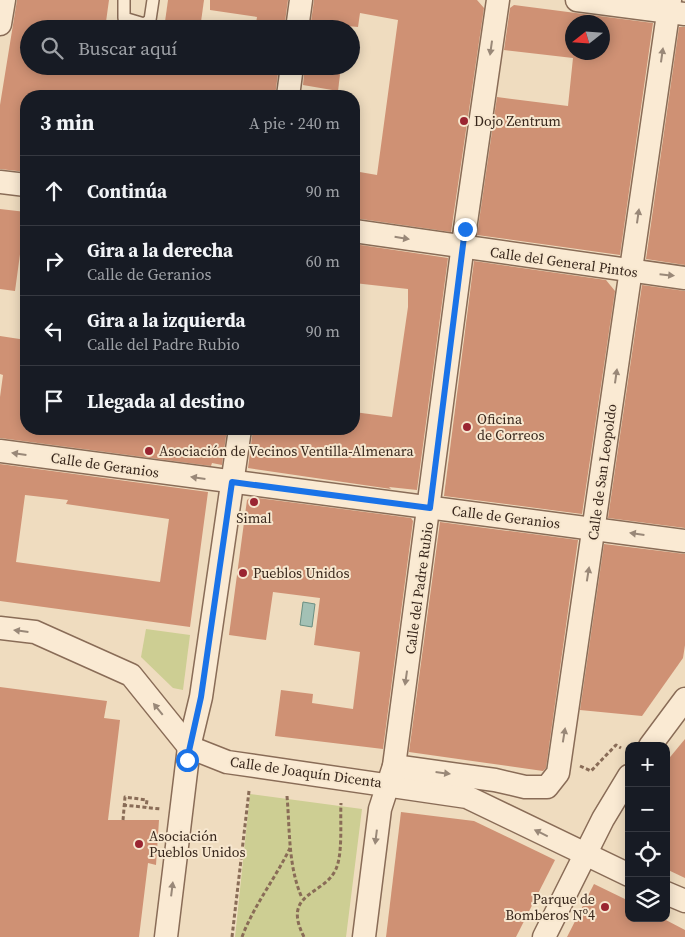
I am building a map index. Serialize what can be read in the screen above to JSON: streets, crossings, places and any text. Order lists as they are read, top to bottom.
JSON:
{
  "streets": {
    "street": [
      "Calle del General Pintos",
      "Calle de Geranios",
      "Calle de San Leopoldo",
      "Calle del Padre Rubio",
      "Calle de Joaquín Dicenta"
    ]
  },
  "crossings": [
    ["Calle del General Pintos", "Calle de San Leopoldo"],
    ["Calle del General Pintos", "Calle del Padre Rubio"],
    ["Calle de Geranios", "Calle de San Leopoldo"],
    ["Calle de Geranios", "Calle del Padre Rubio"],
    ["Calle de San Leopoldo", "Calle del Padre Rubio"],
    ["Calle de San Leopoldo", "Calle de Joaquín Dicenta"],
    ["Calle del Padre Rubio", "Calle de Joaquín Dicenta"]
  ],
  "one_way": [
    "Calle del General Pintos",
    "Calle de Geranios",
    "Calle de San Leopoldo",
    "Calle de Joaquín Dicenta"
  ],
  "places": [
    "Dojo Zentrum",
    "Oficina de Correos",
    "Asociación de Vecinos Ventilla-Almenara",
    "Simal",
    "Pueblos Unidos",
    "Asociación Pueblos Unidos",
    "Parque de Bomberos Nº4"
  ],
  "north": "left",
  "page": {
    "search": "Buscar aquí",
    "heading": ["3 min", "A pie · 240 m"],
    "list": [
      ["Continúa", "90 m"],
      ["Gira a la derecha", "Calle de Geranios", "60 m"],
      ["Gira a la izquierda", "Calle del Padre Rubio", "90 m"],
      "Llegada al destino"
    ],
    "map_buttons": ["+", "−"]
  }
}
